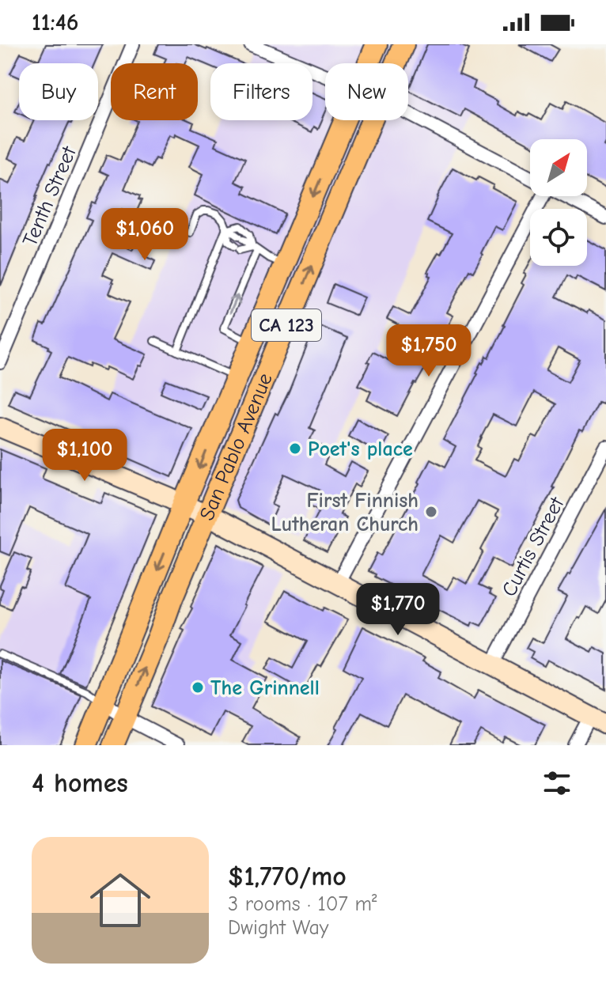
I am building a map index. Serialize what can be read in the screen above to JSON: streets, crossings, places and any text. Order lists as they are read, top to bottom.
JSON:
{
  "streets": {
    "main road": ["CA 123", "San Pablo Avenue"],
    "street": ["Tenth Street", "Curtis Street"]
  },
  "places": ["Poet's place", "First Finnish Lutheran Church", "The Grinnell"],
  "north": "top right",
  "page": {
    "status": "11:46",
    "chip": [
      "Buy",
      "Rent",
      "Filters",
      "New"
    ],
    "price": [
      "$1,060",
      "$1,750",
      "$1,100",
      "$1,770"
    ],
    "heading": "4 homes",
    "list": [
      {
        "name": "$1,770/mo",
        "note": "3 rooms · 107 m² · Dwight Way"
      }
    ]
  }
}
